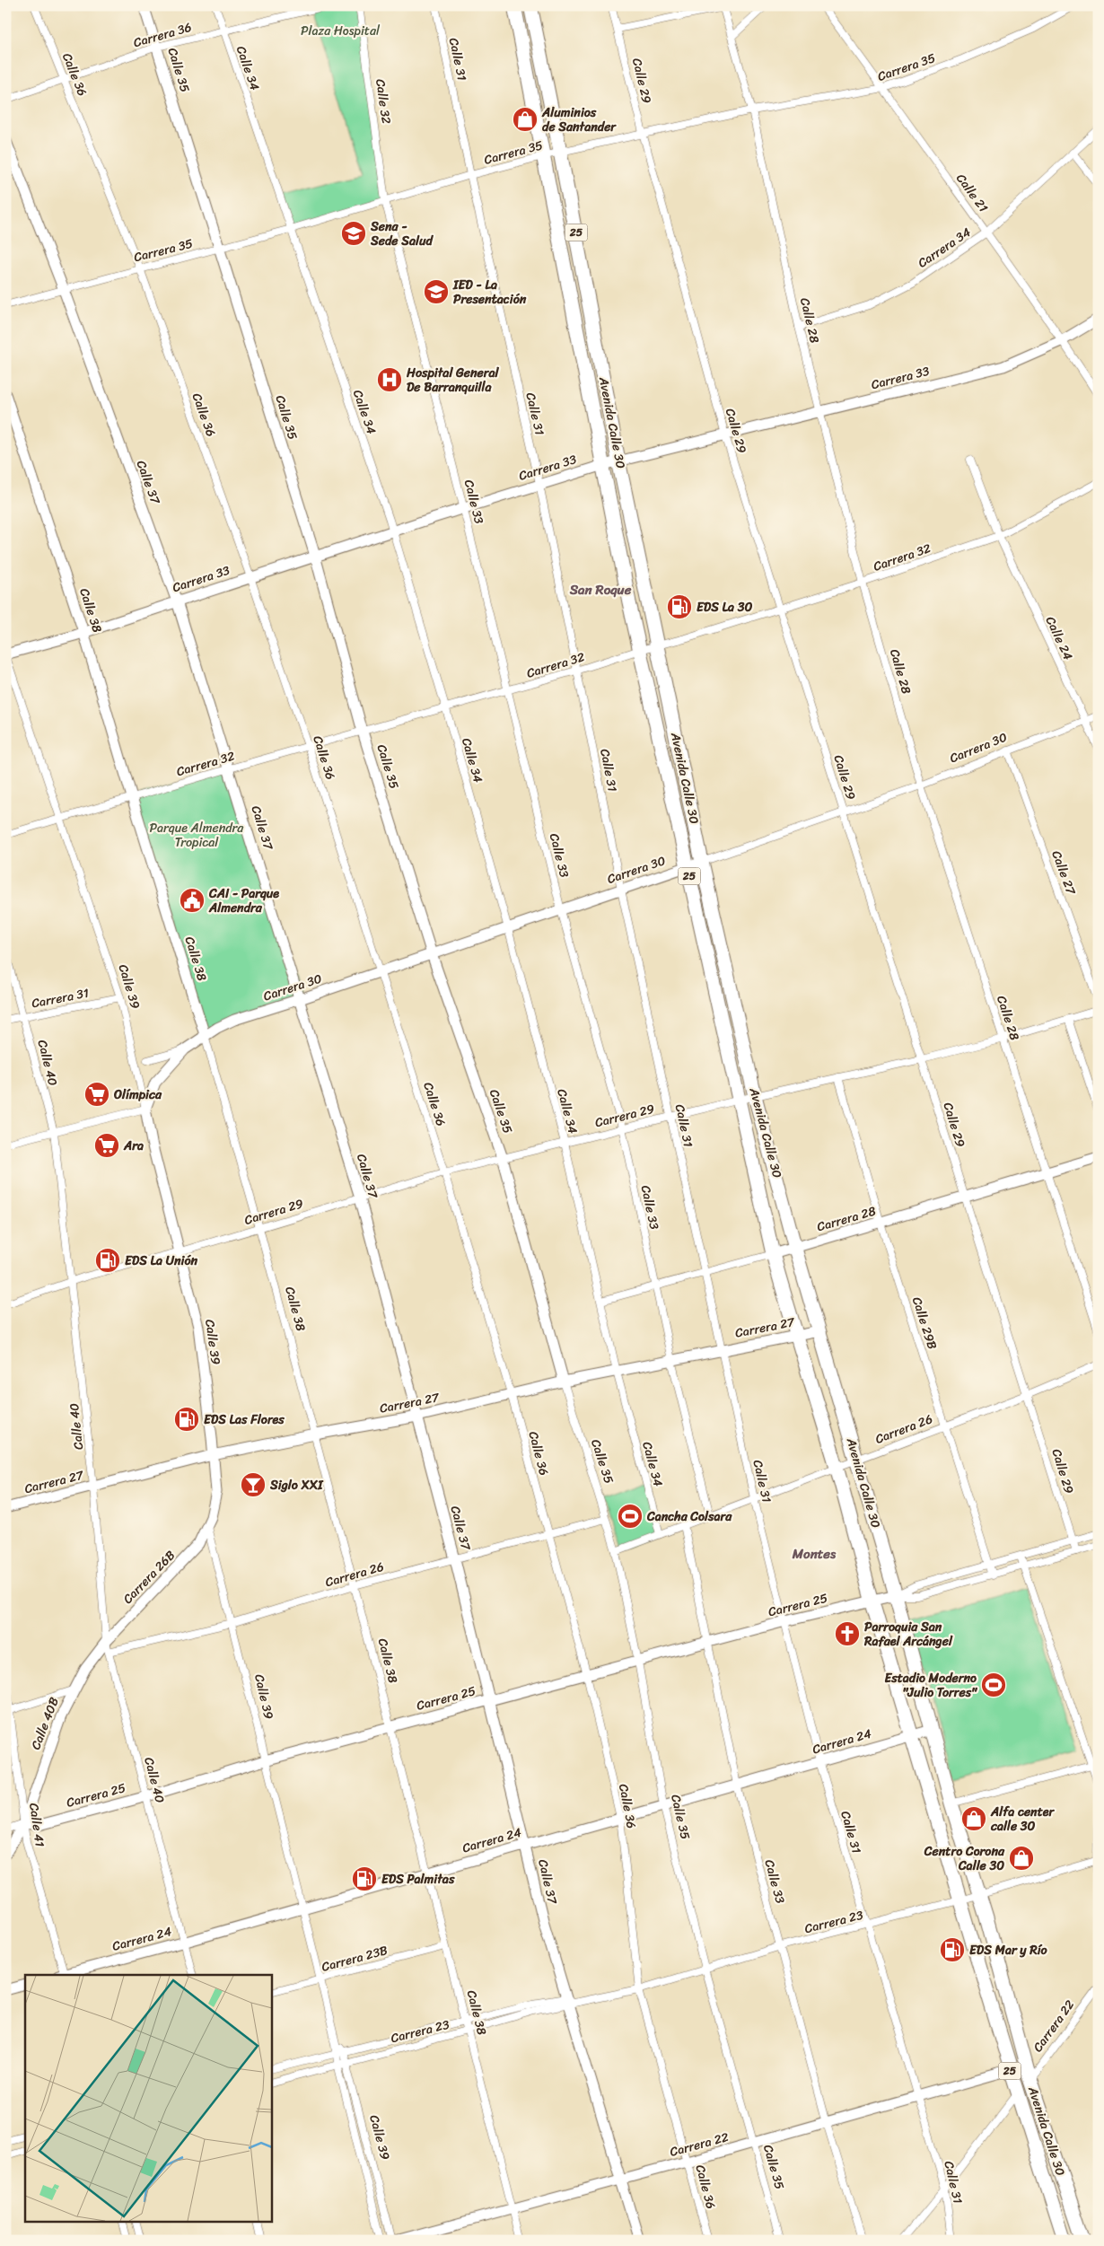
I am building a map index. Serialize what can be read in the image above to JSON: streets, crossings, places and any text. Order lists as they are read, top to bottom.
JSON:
{
  "streets": {
    "highway": ["25", "Avenida Calle 30"],
    "street": [
      "Carrera 36",
      "Calle 31",
      "Carrera 35",
      "Calle 34",
      "Calle 35",
      "Calle 36",
      "Calle 29",
      "Calle 32",
      "Calle 21",
      "Carrera 34",
      "Calle 28",
      "Carrera 33",
      "Calle 37",
      "Calle 33",
      "Carrera 32",
      "Calle 38",
      "Calle 24",
      "Carrera 30",
      "Calle 27",
      "Calle 39",
      "Carrera 31",
      "Calle 40",
      "Carrera 29",
      "Carrera 28",
      "Calle 29B",
      "Carrera 27",
      "Carrera 26",
      "Carrera 26B",
      "Carrera 25",
      "Calle 40B",
      "Carrera 24",
      "Calle 41",
      "Carrera 23",
      "Carrera 23B",
      "Carrera 22"
    ]
  },
  "crossings": [
    ["Carrera 36", "Calle 34"],
    ["Carrera 36", "Calle 35"],
    ["Carrera 36", "Calle 36"],
    ["Calle 31", "Carrera 35"],
    ["Calle 31", "Carrera 33"],
    ["Calle 31", "Carrera 32"],
    ["Calle 31", "Carrera 30"],
    ["Calle 31", "Carrera 29"],
    ["Calle 31", "Carrera 28"],
    ["Calle 31", "Carrera 27"],
    ["Calle 31", "Carrera 26"],
    ["Calle 31", "Carrera 25"],
    ["Calle 31", "Carrera 24"],
    ["Calle 31", "Carrera 23"],
    ["Calle 31", "Carrera 22"],
    ["Carrera 35", "Calle 34"],
    ["Carrera 35", "Calle 35"],
    ["Carrera 35", "Calle 36"],
    ["Carrera 35", "Calle 29"],
    ["Carrera 35", "Calle 32"],
    ["Carrera 35", "Calle 21"],
    ["Carrera 35", "Calle 28"],
    ["Carrera 35", "Avenida Calle 30"],
    ["Carrera 35", "Calle 37"],
    ["Carrera 35", "Calle 33"],
    ["Calle 34", "Carrera 33"],
    ["Calle 34", "Carrera 32"],
    ["Calle 34", "Carrera 30"],
    ["Calle 34", "Carrera 29"],
    ["Calle 34", "Carrera 28"],
    ["Calle 34", "Carrera 27"],
    ["Calle 34", "Carrera 26"],
    ["Calle 35", "Carrera 33"],
    ["Calle 35", "Carrera 32"],
    ["Calle 35", "Carrera 30"],
    ["Calle 35", "Carrera 29"],
    ["Calle 35", "Carrera 27"],
    ["Calle 35", "Carrera 26"],
    ["Calle 35", "Carrera 25"],
    ["Calle 35", "Carrera 24"],
    ["Calle 35", "Carrera 23"],
    ["Calle 35", "Carrera 22"],
    ["Calle 36", "Carrera 33"],
    ["Calle 36", "Carrera 32"],
    ["Calle 36", "Carrera 30"],
    ["Calle 36", "Carrera 29"],
    ["Calle 36", "Carrera 27"],
    ["Calle 36", "Carrera 26"],
    ["Calle 36", "Carrera 25"],
    ["Calle 36", "Carrera 24"],
    ["Calle 36", "Carrera 23"],
    ["Calle 36", "Carrera 22"],
    ["Calle 29", "Carrera 33"],
    ["Calle 29", "Carrera 32"],
    ["Calle 29", "Carrera 30"],
    ["Calle 29", "Carrera 29"],
    ["Calle 29", "Carrera 28"],
    ["Calle 29", "Carrera 26"],
    ["Calle 29", "Carrera 25"],
    ["Calle 32", "Calle 33"],
    ["Calle 21", "Carrera 34"],
    ["Calle 21", "Carrera 33"],
    ["Carrera 34", "Calle 28"],
    ["Calle 28", "Carrera 33"],
    ["Calle 28", "Carrera 32"],
    ["Calle 28", "Carrera 30"],
    ["Calle 28", "Carrera 29"],
    ["Calle 28", "Carrera 28"],
    ["Carrera 33", "Avenida Calle 30"],
    ["Carrera 33", "Calle 37"],
    ["Carrera 33", "Calle 33"],
    ["Carrera 33", "Calle 38"],
    ["Carrera 33", "Calle 39"],
    ["Avenida Calle 30", "Carrera 32"],
    ["Avenida Calle 30", "Carrera 30"],
    ["Avenida Calle 30", "Carrera 29"],
    ["Avenida Calle 30", "Carrera 28"],
    ["Avenida Calle 30", "Carrera 27"],
    ["Avenida Calle 30", "Carrera 26"],
    ["Avenida Calle 30", "Carrera 25"],
    ["Avenida Calle 30", "Carrera 24"],
    ["Avenida Calle 30", "Carrera 23"],
    ["Avenida Calle 30", "Carrera 22"],
    ["Calle 37", "Carrera 32"],
    ["Calle 37", "Carrera 30"],
    ["Calle 37", "Carrera 29"],
    ["Calle 37", "Carrera 27"],
    ["Calle 37", "Carrera 26"],
    ["Calle 37", "Carrera 25"],
    ["Calle 37", "Carrera 24"],
    ["Calle 37", "Carrera 23"],
    ["Calle 37", "Carrera 22"],
    ["Calle 33", "Carrera 32"],
    ["Calle 33", "Carrera 30"],
    ["Calle 33", "Carrera 29"],
    ["Calle 33", "Carrera 28"],
    ["Calle 33", "Carrera 27"],
    ["Calle 33", "Carrera 26"],
    ["Calle 33", "Carrera 25"],
    ["Calle 33", "Carrera 24"],
    ["Calle 33", "Carrera 23"],
    ["Calle 33", "Carrera 22"],
    ["Carrera 32", "Calle 38"],
    ["Carrera 32", "Calle 24"],
    ["Carrera 32", "Calle 39"],
    ["Calle 38", "Carrera 30"],
    ["Calle 38", "Carrera 29"],
    ["Calle 38", "Carrera 27"],
    ["Calle 38", "Carrera 26"],
    ["Calle 38", "Carrera 25"],
    ["Calle 38", "Carrera 24"],
    ["Calle 38", "Carrera 23"],
    ["Calle 38", "Carrera 23B"],
    ["Calle 38", "Carrera 22"],
    ["Calle 24", "Carrera 30"],
    ["Carrera 30", "Calle 27"],
    ["Carrera 30", "Calle 39"],
    ["Calle 39", "Carrera 31"],
    ["Calle 39", "Carrera 29"],
    ["Calle 39", "Carrera 27"],
    ["Calle 39", "Carrera 26"],
    ["Calle 39", "Carrera 26B"],
    ["Calle 39", "Carrera 25"],
    ["Calle 39", "Carrera 24"],
    ["Calle 39", "Carrera 23"],
    ["Calle 39", "Carrera 23B"],
    ["Calle 39", "Carrera 22"],
    ["Carrera 31", "Calle 40"],
    ["Calle 40", "Carrera 29"],
    ["Calle 40", "Carrera 27"],
    ["Calle 40", "Carrera 26"],
    ["Calle 40", "Carrera 26B"],
    ["Calle 40", "Carrera 25"],
    ["Calle 40", "Calle 40B"],
    ["Calle 40", "Carrera 24"],
    ["Carrera 29", "Calle 29B"],
    ["Carrera 28", "Calle 29B"],
    ["Calle 29B", "Carrera 26"],
    ["Calle 29B", "Carrera 25"],
    ["Carrera 26", "Carrera 26B"],
    ["Carrera 26", "Calle 40B"],
    ["Carrera 26B", "Calle 40B"],
    ["Carrera 25", "Calle 40B"],
    ["Carrera 25", "Calle 41"],
    ["Calle 40B", "Calle 41"],
    ["Carrera 24", "Calle 41"]
  ],
  "districts": ["San Roque", "Montes"],
  "parks": ["Plaza Hospital", "Parque Almendra Tropical"],
  "places": {
    "shop": ["Aluminios de Santander", "Alfa center calle 30", "Centro Corona Calle 30"],
    "school or university": ["Sena - Sede Salud", "IED - La Presentación"],
    "hospital": ["Hospital General De Barranquilla"],
    "fuel station": [
      "EDS La 30",
      "EDS La Unión",
      "EDS Las Flores",
      "EDS Palmitas",
      "EDS Mar y Río"
    ],
    "public building": ["CAI - Parque Almendra"],
    "supermarket": ["Olímpica", "Ara"],
    "bar": ["Siglo XXI"],
    "sports": ["Cancha Colsara", "Estadio Moderno \"Julio Torres\""],
    "church": ["Parroquia San Rafael Arcángel"]
  }
}
